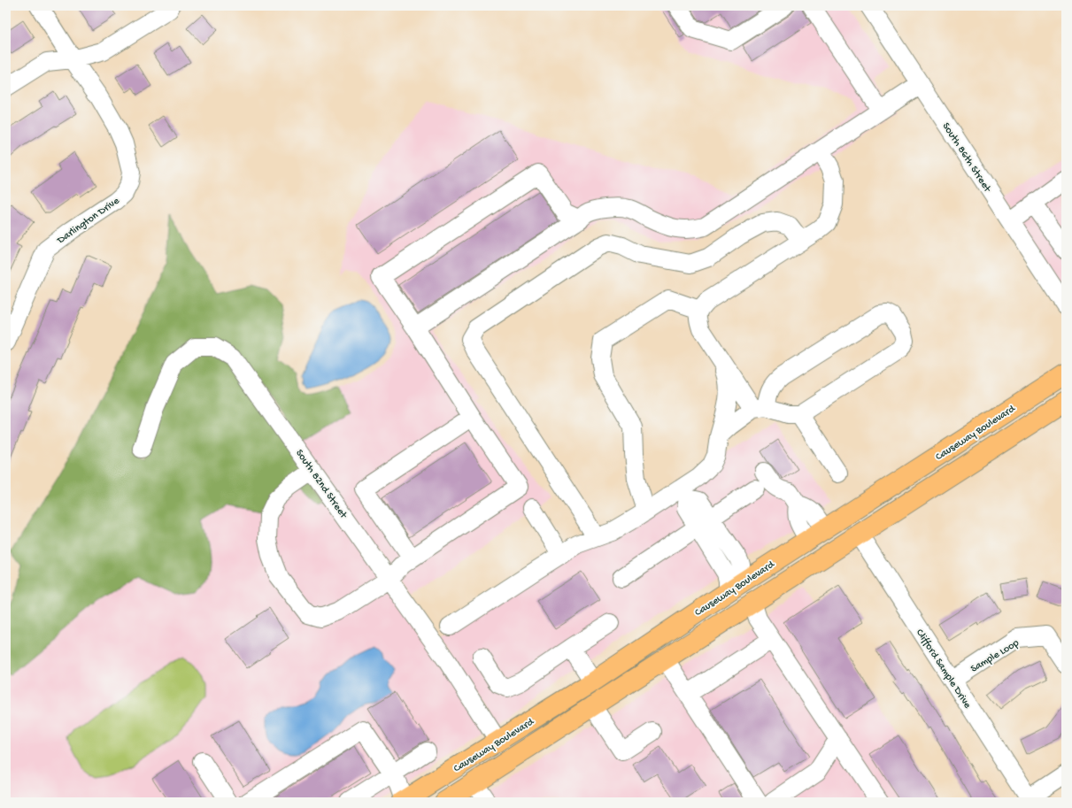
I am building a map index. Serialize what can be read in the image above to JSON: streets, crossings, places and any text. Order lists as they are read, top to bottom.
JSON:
{
  "streets": {
    "main road": ["Causeway Boulevard"],
    "street": [
      "South 86th Street",
      "Darlington Drive",
      "South 82nd Street",
      "Sample Loop",
      "Clifford Sample Drive"
    ]
  },
  "crossings": [
    ["Causeway Boulevard", "South 82nd Street"],
    ["Causeway Boulevard", "Clifford Sample Drive"],
    ["Sample Loop", "Clifford Sample Drive"]
  ]
}
